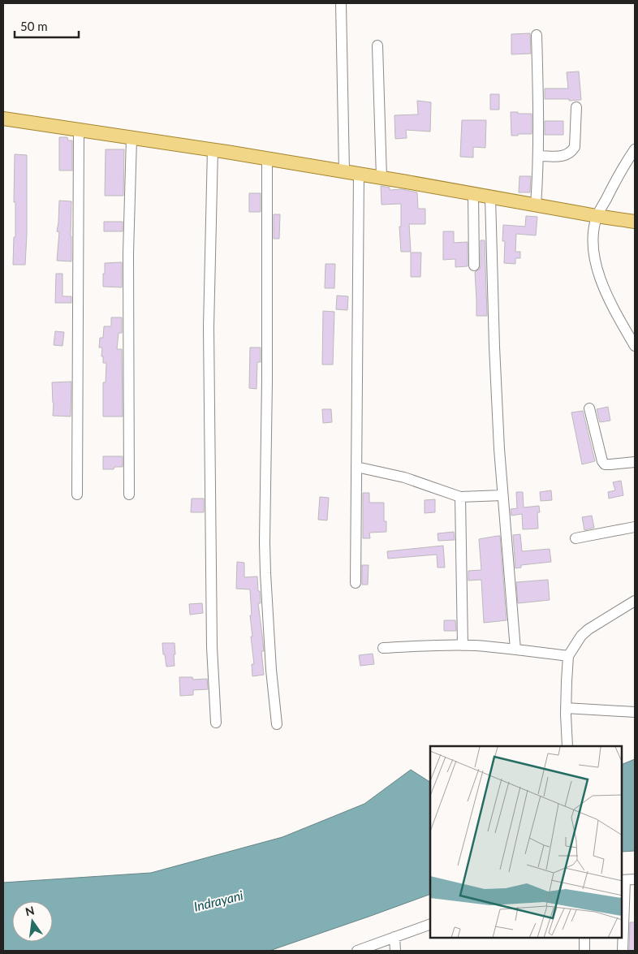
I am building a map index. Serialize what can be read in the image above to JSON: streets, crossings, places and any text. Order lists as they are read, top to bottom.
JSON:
{
  "water": ["Indrayani"],
  "scale_bar": "50 m",
  "north": "top"
}
